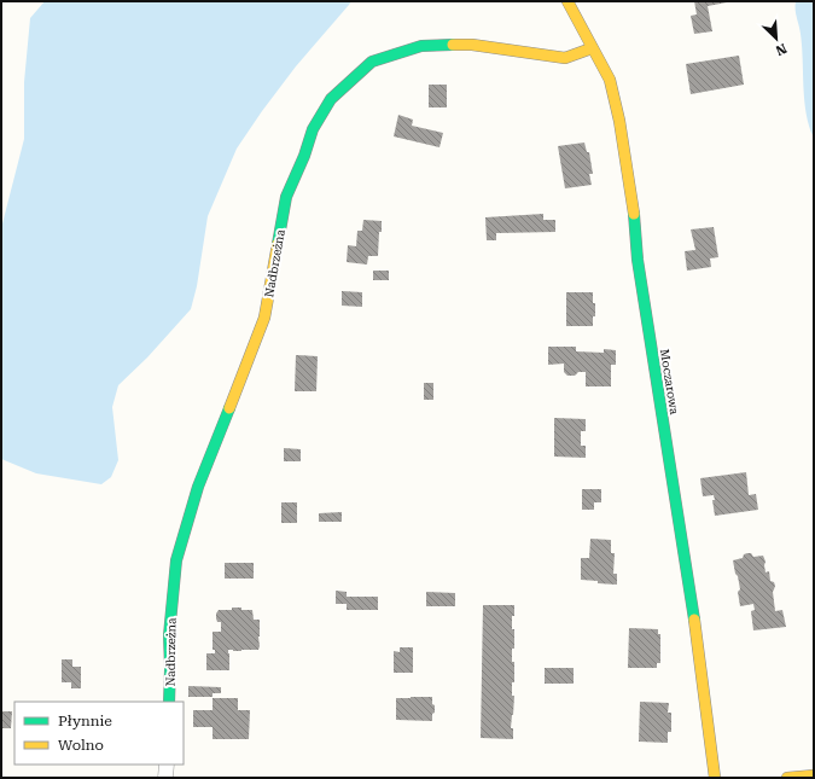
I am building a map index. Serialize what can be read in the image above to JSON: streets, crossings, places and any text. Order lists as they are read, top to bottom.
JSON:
{
  "streets": {
    "street": ["Nadbrzeżna", "Moczarowa"]
  },
  "crossings": [
    ["Nadbrzeżna", "Moczarowa"]
  ],
  "legend": ["Płynnie", "Wolno"],
  "north": "bottom right"
}
